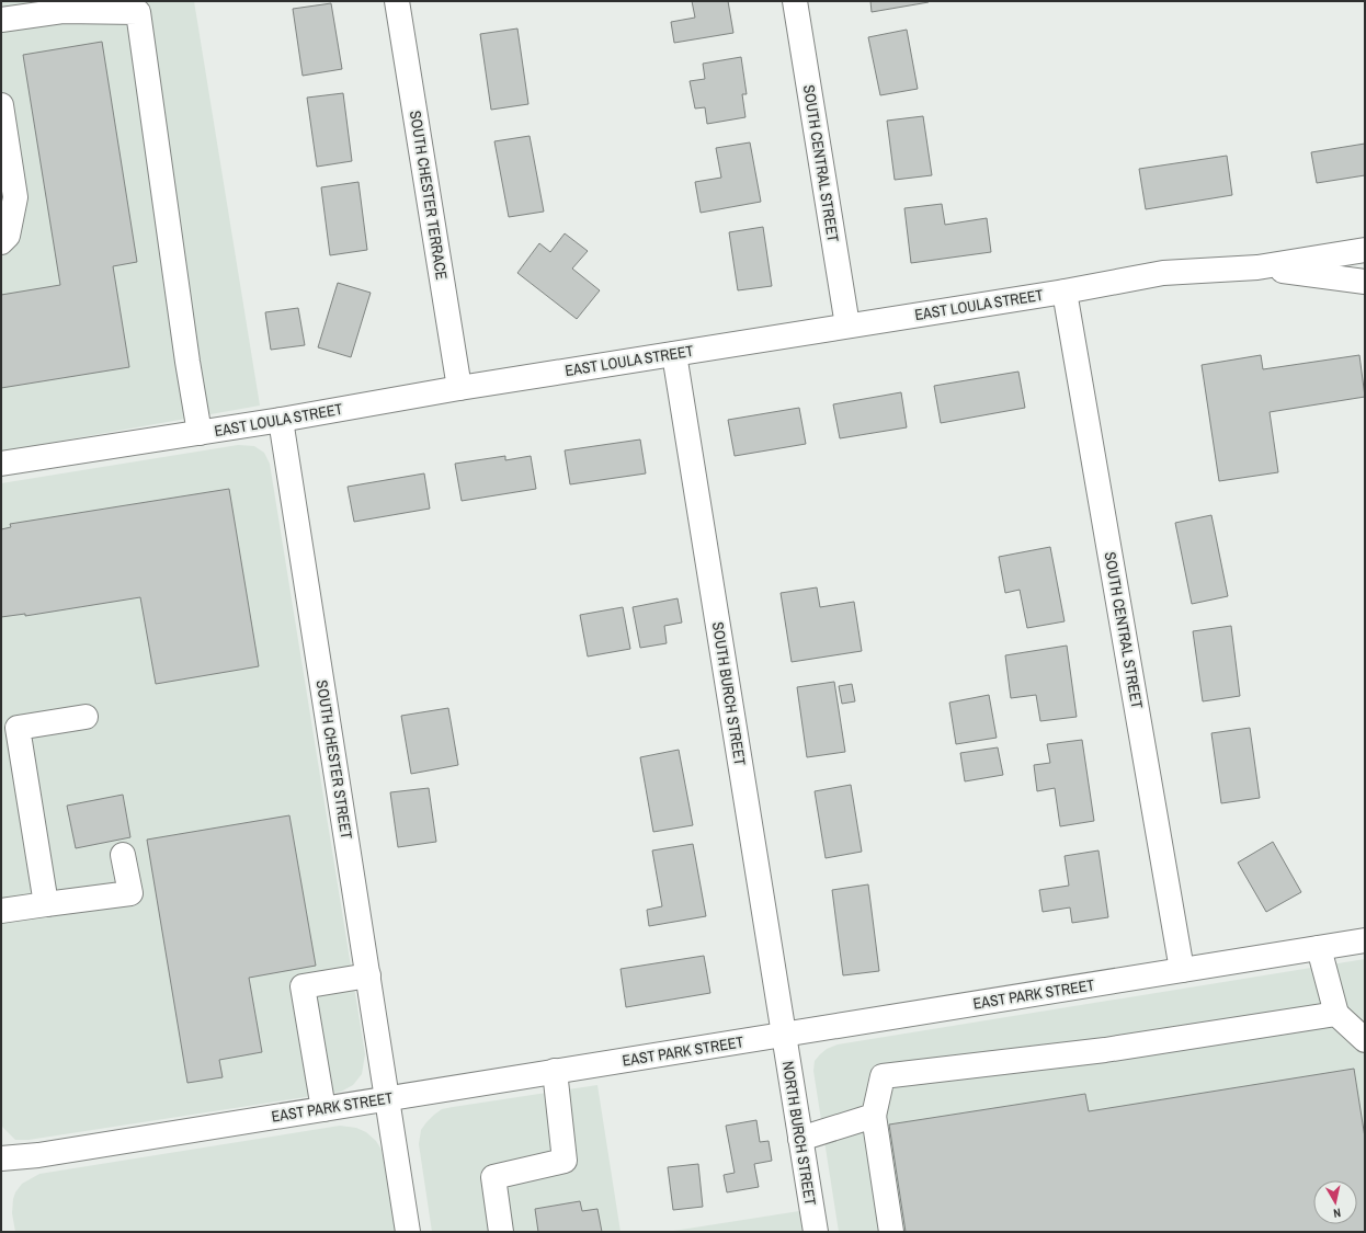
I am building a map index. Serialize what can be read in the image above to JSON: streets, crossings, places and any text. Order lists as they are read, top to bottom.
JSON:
{
  "streets": {
    "street": [
      "SOUTH CENTRAL STREET",
      "SOUTH CHESTER TERRACE",
      "EAST LOULA STREET",
      "SOUTH BURCH STREET",
      "SOUTH CHESTER STREET",
      "EAST PARK STREET",
      "NORTH BURCH STREET"
    ]
  },
  "crossings": [
    ["SOUTH CENTRAL STREET", "EAST LOULA STREET"],
    ["SOUTH CENTRAL STREET", "EAST PARK STREET"],
    ["SOUTH CHESTER TERRACE", "EAST LOULA STREET"],
    ["EAST LOULA STREET", "SOUTH BURCH STREET"],
    ["EAST LOULA STREET", "SOUTH CHESTER STREET"],
    ["SOUTH BURCH STREET", "EAST PARK STREET"],
    ["SOUTH BURCH STREET", "NORTH BURCH STREET"],
    ["SOUTH CHESTER STREET", "EAST PARK STREET"],
    ["EAST PARK STREET", "NORTH BURCH STREET"]
  ],
  "north": "bottom"
}
